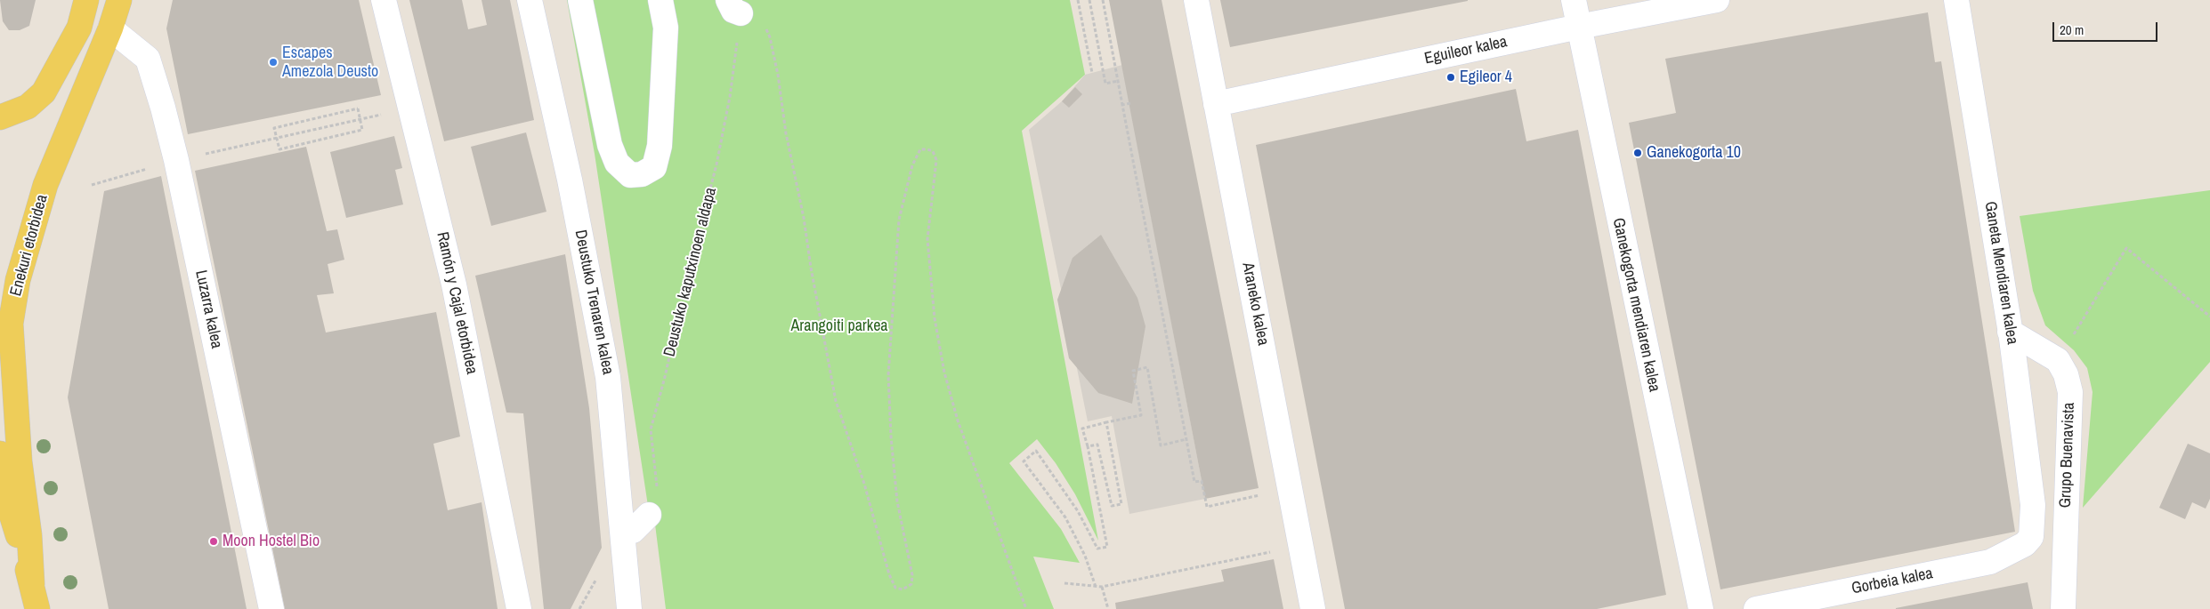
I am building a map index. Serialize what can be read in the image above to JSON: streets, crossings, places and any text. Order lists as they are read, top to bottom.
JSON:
{
  "streets": {
    "main road": ["Enekuri etorbidea"],
    "street": [
      "Eguileor kalea",
      "Ganeta Mendiaren kalea",
      "Deustuko Trenaren kalea",
      "Ramón y Cajal etorbidea",
      "Araneko kalea",
      "Ganekogorta mendiaren kalea",
      "Luzarra kalea",
      "Grupo Buenavista",
      "Gorbeia kalea"
    ],
    "path": ["Deustuko kaputxinoen aldapa"]
  },
  "crossings": [
    ["Eguileor kalea", "Araneko kalea"],
    ["Eguileor kalea", "Ganekogorta mendiaren kalea"],
    ["Enekuri etorbidea", "Luzarra kalea"],
    ["Ganeta Mendiaren kalea", "Gorbeia kalea"]
  ],
  "parks": ["Arangoiti parkea"],
  "places": [
    "Escapes Amezola Deusto",
    "Egileor 4",
    "Ganekogorta 10",
    "Moon Hostel Bio"
  ],
  "scale_bar": "20 m"
}
